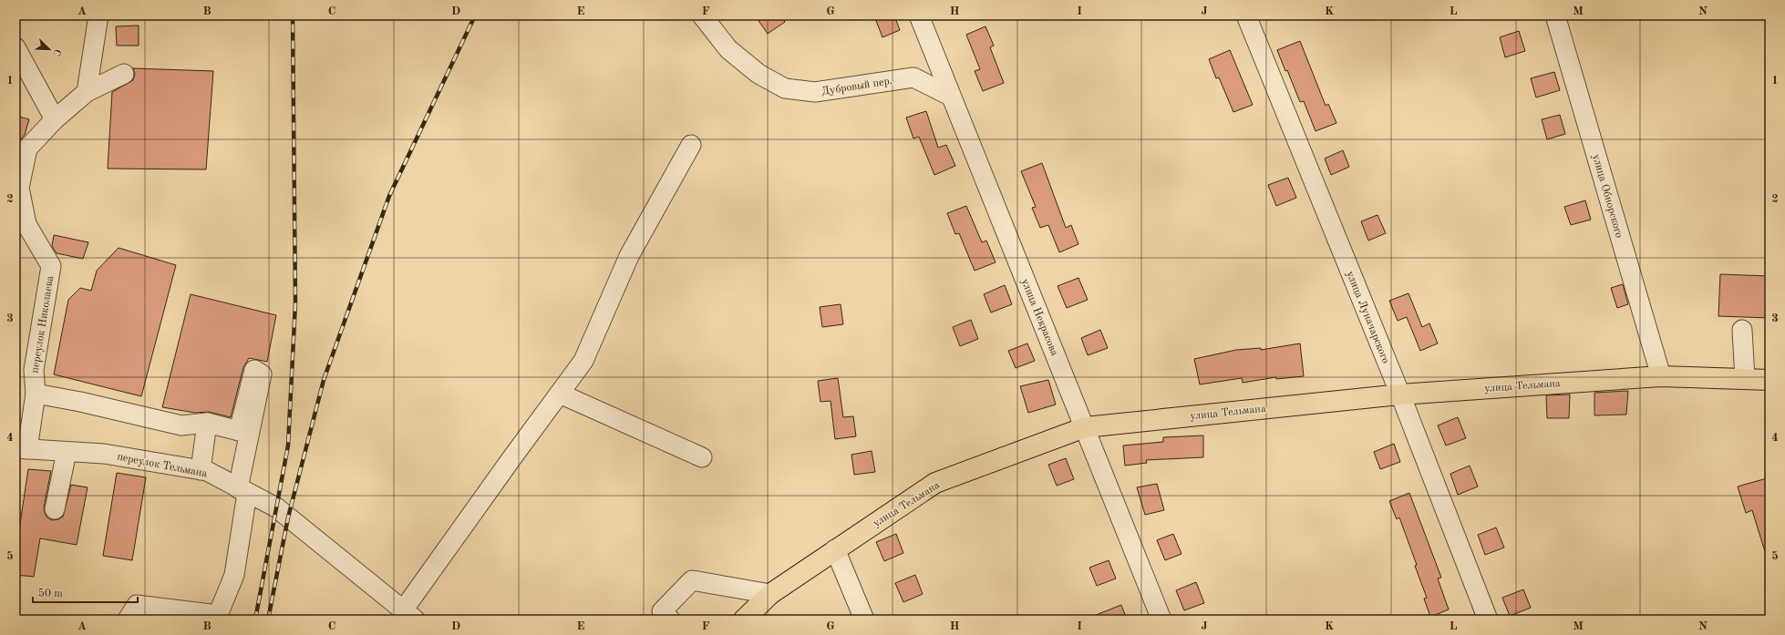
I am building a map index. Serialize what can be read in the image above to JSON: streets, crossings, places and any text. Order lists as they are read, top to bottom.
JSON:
{
  "streets": {
    "main road": ["улица Тельмана"],
    "street": [
      "Дубровый пер.",
      "улица Обнорского",
      "улица Некрасова",
      "улица Луначарского",
      "переулок Николаева",
      "переулок Тельмана"
    ]
  },
  "crossings": [
    ["Дубровый пер.", "улица Некрасова"],
    ["улица Обнорского", "улица Тельмана"],
    ["улица Некрасова", "улица Тельмана"],
    ["улица Луначарского", "улица Тельмана"],
    ["переулок Николаева", "переулок Тельмана"]
  ],
  "scale_bar": "50 m",
  "north": "bottom right",
  "grid": {
    "columns": [
      "A",
      "B",
      "C",
      "D",
      "E",
      "F",
      "G",
      "H",
      "I",
      "J",
      "K",
      "L",
      "M",
      "N"
    ],
    "rows": [
      "1",
      "2",
      "3",
      "4",
      "5"
    ]
  }
}
